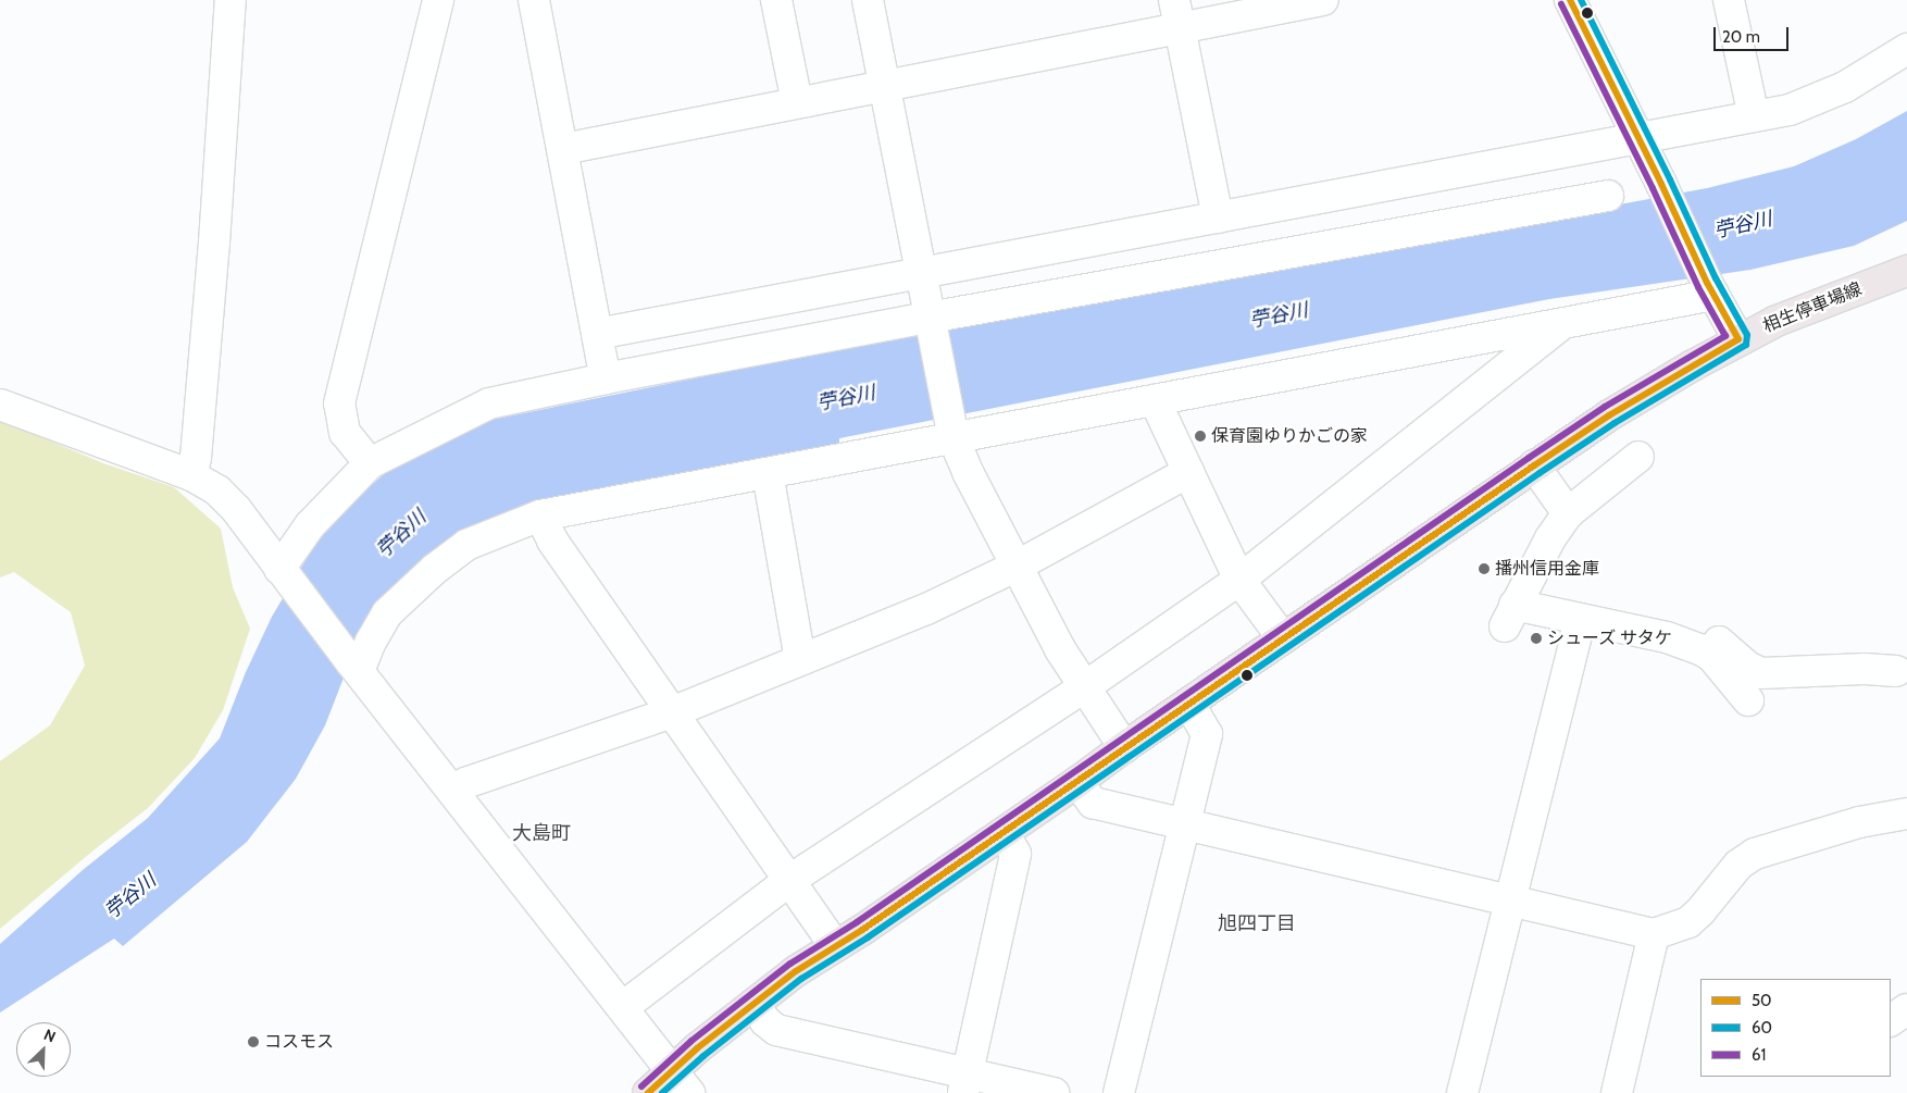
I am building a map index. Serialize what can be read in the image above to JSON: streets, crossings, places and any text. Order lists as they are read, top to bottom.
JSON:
{
  "streets": {
    "main road": ["相生停車場線"]
  },
  "districts": ["大島町", "旭四丁目"],
  "water": ["苧谷川"],
  "places": [
    "保育園ゆりかごの家",
    "播州信用金庫",
    "シューズ サタケ",
    "コスモス"
  ],
  "lines": ["transit line 50", "transit line 60", "transit line 61"],
  "legend": ["50", "60", "61"],
  "scale_bar": "20 m",
  "north": "top right"
}
